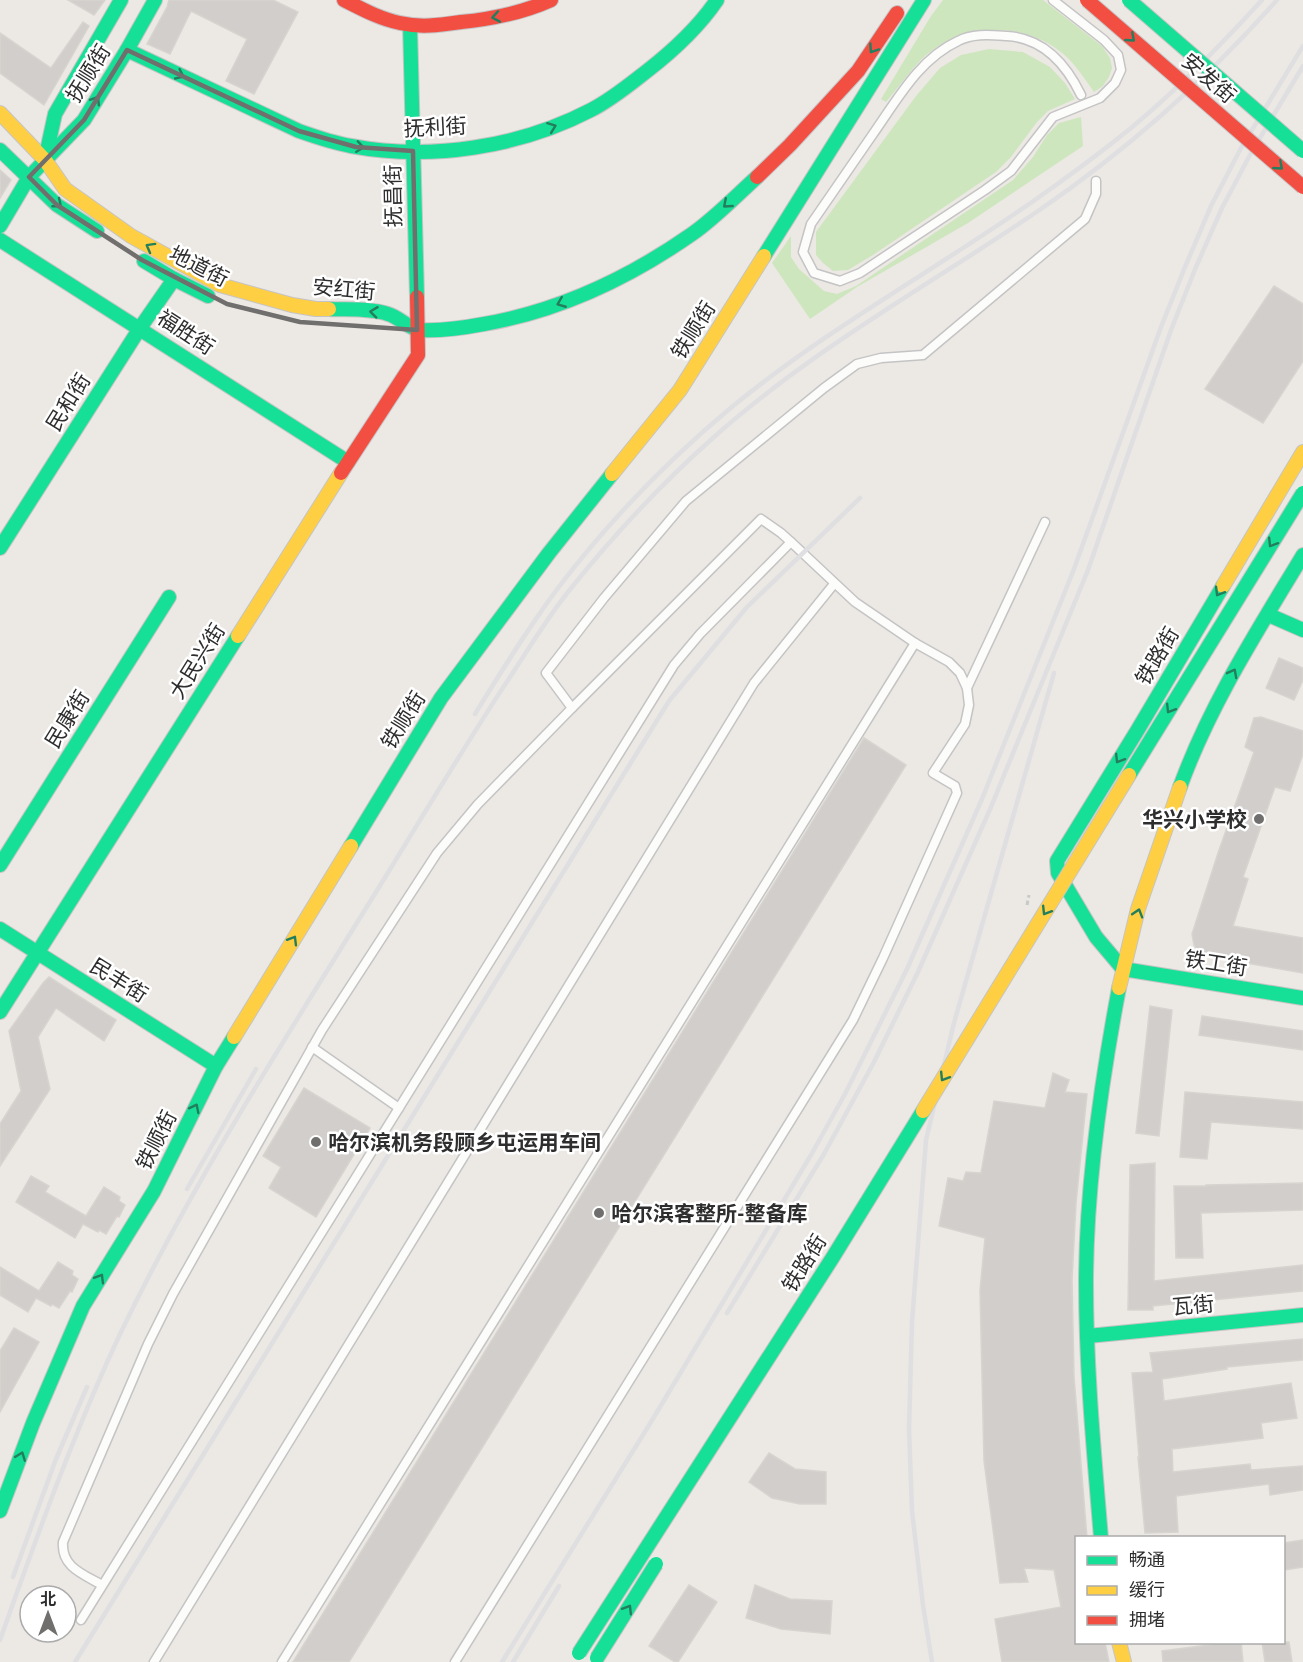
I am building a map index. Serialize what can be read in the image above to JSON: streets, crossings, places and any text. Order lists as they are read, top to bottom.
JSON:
{
  "streets": {
    "main road": [
      "抚顺街",
      "安发街",
      "抚利街",
      "抚昌街",
      "地道街",
      "安红街",
      "铁顺街",
      "福胜街",
      "民和街",
      "铁路街",
      "大民兴街",
      "民康街",
      "铁工街",
      "民丰街",
      "瓦街"
    ]
  },
  "crossings": [
    ["抚顺街", "抚利街"],
    ["抚顺街", "安红街"],
    ["抚利街", "抚昌街"],
    ["抚昌街", "安红街"],
    ["抚昌街", "大民兴街"],
    ["地道街", "民和街"],
    ["安红街", "大民兴街"],
    ["铁顺街", "民丰街"],
    ["福胜街", "民和街"],
    ["福胜街", "大民兴街"],
    ["铁路街", "铁工街"],
    ["大民兴街", "民丰街"]
  ],
  "one_way": ["抚利街", "铁顺街"],
  "places": ["华兴小学校", "哈尔滨机务段顾乡屯运用车间", "哈尔滨客整所-整备库"],
  "legend": ["畅通", "缓行", "拥堵"],
  "north": "top"
}
